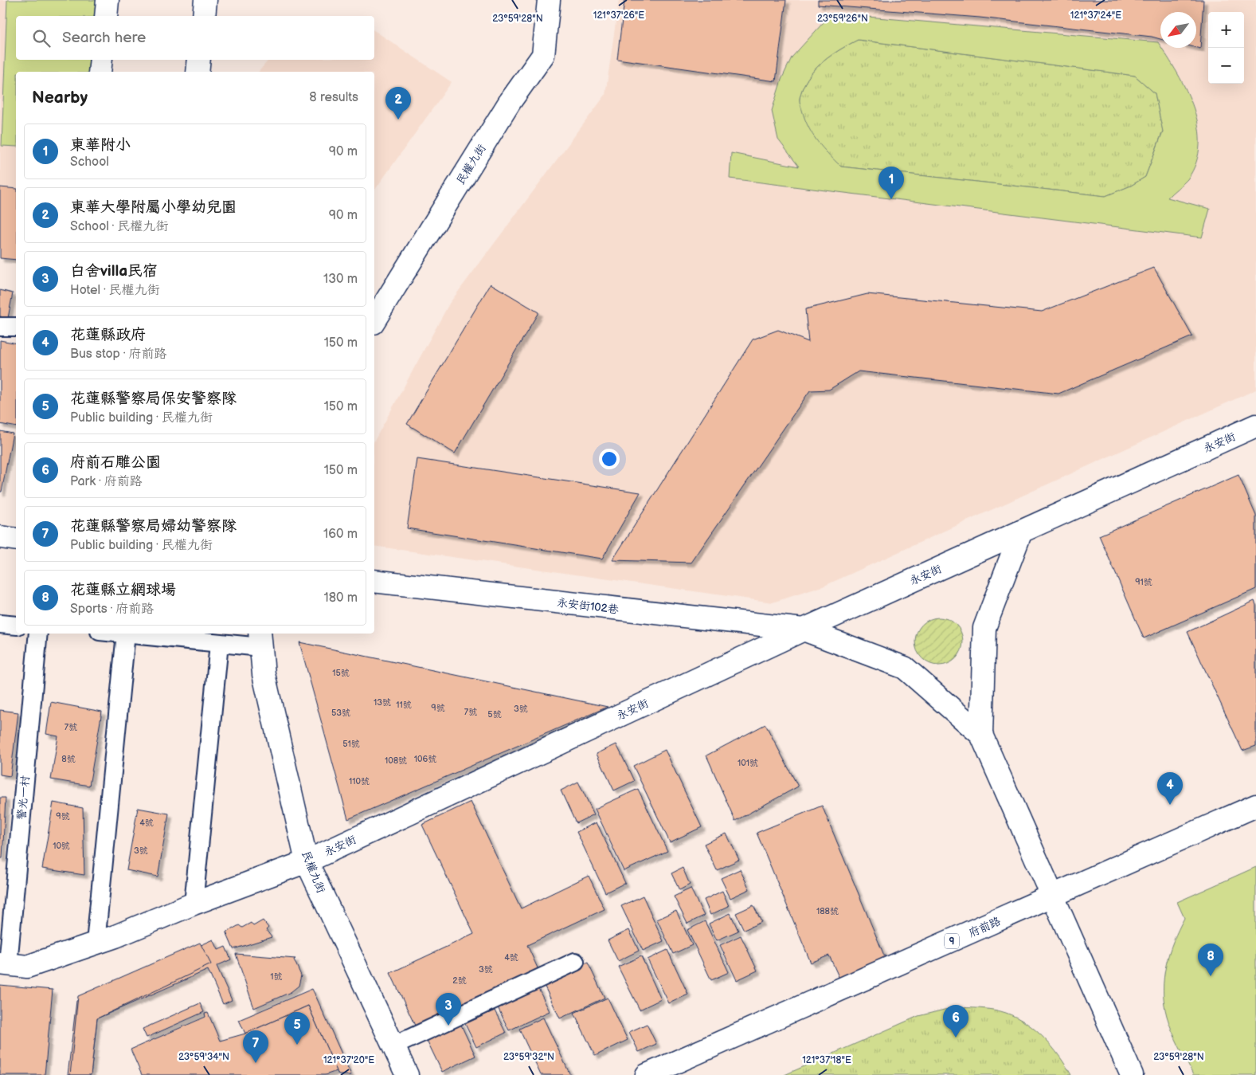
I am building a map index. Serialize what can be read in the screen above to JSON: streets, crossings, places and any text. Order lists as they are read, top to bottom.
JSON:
{
  "streets": {
    "street": [
      "民權九街",
      "永安街",
      "永安街102巷",
      "府前路",
      "9"
    ],
    "lane": ["警光一村"]
  },
  "crossings": [
    ["民權九街", "永安街"],
    ["永安街", "永安街102巷"],
    ["永安街", "警光一村"]
  ],
  "house_numbers": [
    "91號",
    "15號",
    "13號",
    "11號",
    "9號",
    "3號",
    "7號",
    "53號",
    "5號",
    "7號",
    "51號",
    "8號",
    "106號",
    "108號",
    "101號",
    "110號",
    "9號",
    "4號",
    "10號",
    "3號",
    "188號",
    "4號",
    "3號",
    "1號",
    "2號"
  ],
  "north": "bottom left",
  "page": {
    "map_buttons": ["+", "−"],
    "search": "Search here",
    "heading": ["Nearby", "8 results"],
    "pins": [
      "2",
      "1",
      "4",
      "8",
      "3",
      "6",
      "5",
      "7"
    ],
    "list": [
      {
        "mark": "1",
        "name": "東華附小",
        "note": "School",
        "value": "90 m"
      },
      {
        "mark": "2",
        "name": "東華大學附屬小學幼兒園",
        "note": "School · 民權九街",
        "value": "90 m"
      },
      {
        "mark": "3",
        "name": "白舍villa民宿",
        "note": "Hotel · 民權九街",
        "value": "130 m"
      },
      {
        "mark": "4",
        "name": "花蓮縣政府",
        "note": "Bus stop · 府前路",
        "value": "150 m"
      },
      {
        "mark": "5",
        "name": "花蓮縣警察局保安警察隊",
        "note": "Public building · 民權九街",
        "value": "150 m"
      },
      {
        "mark": "6",
        "name": "府前石雕公園",
        "note": "Park · 府前路",
        "value": "150 m"
      },
      {
        "mark": "7",
        "name": "花蓮縣警察局婦幼警察隊",
        "note": "Public building · 民權九街",
        "value": "160 m"
      },
      {
        "mark": "8",
        "name": "花蓮縣立網球場",
        "note": "Sports · 府前路",
        "value": "180 m"
      }
    ]
  },
  "coordinates": [
    "121°37'26\"E",
    "121°37'24\"E",
    "23°59'28\"N",
    "23°59'26\"N",
    "23°59'34\"N",
    "23°59'32\"N",
    "121°37'20\"E",
    "121°37'18\"E"
  ]
}
